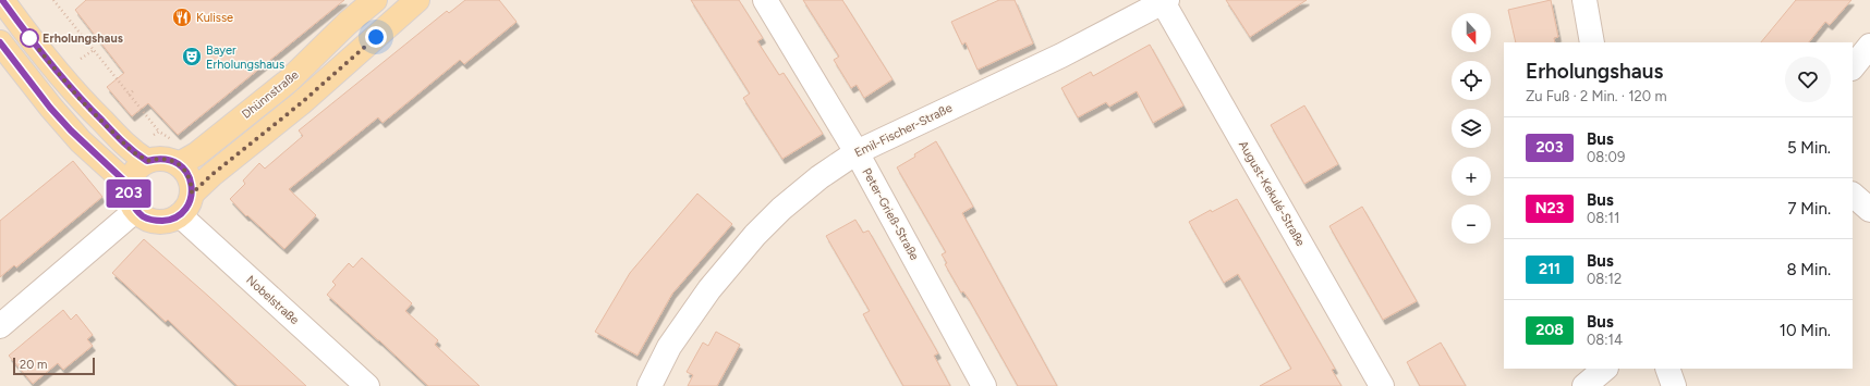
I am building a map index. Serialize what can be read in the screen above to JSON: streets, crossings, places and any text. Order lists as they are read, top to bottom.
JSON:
{
  "streets": {
    "main road": ["Dhünnstraße"],
    "street": [
      "Emil-Fischer-Straße",
      "August-Kekulé-Straße",
      "Peter-Grieß-Straße",
      "Nobelstraße"
    ]
  },
  "crossings": [
    ["Dhünnstraße", "Nobelstraße"],
    ["Emil-Fischer-Straße", "August-Kekulé-Straße"],
    ["Emil-Fischer-Straße", "Peter-Grieß-Straße"]
  ],
  "places": {
    "restaurant": ["Kulisse"],
    "other": ["Erholungshaus"],
    "theatre": ["Bayer Erholungshaus"]
  },
  "lines": ["bus line 203"],
  "scale_bar": "20 m",
  "north": "bottom",
  "page": {
    "on_map": "203",
    "map_buttons": ["+", "−"],
    "heading": ["Erholungshaus", "Zu Fuß · 2 Min. · 120 m"],
    "list": [
      {
        "mark": "203",
        "name": "Bus",
        "note": "08:09",
        "value": "5 Min."
      },
      {
        "mark": "N23",
        "name": "Bus",
        "note": "08:11",
        "value": "7 Min."
      },
      {
        "mark": "211",
        "name": "Bus",
        "note": "08:12",
        "value": "8 Min."
      },
      {
        "mark": "208",
        "name": "Bus",
        "note": "08:14",
        "value": "10 Min."
      }
    ],
    "scale": "20 m"
  }
}
